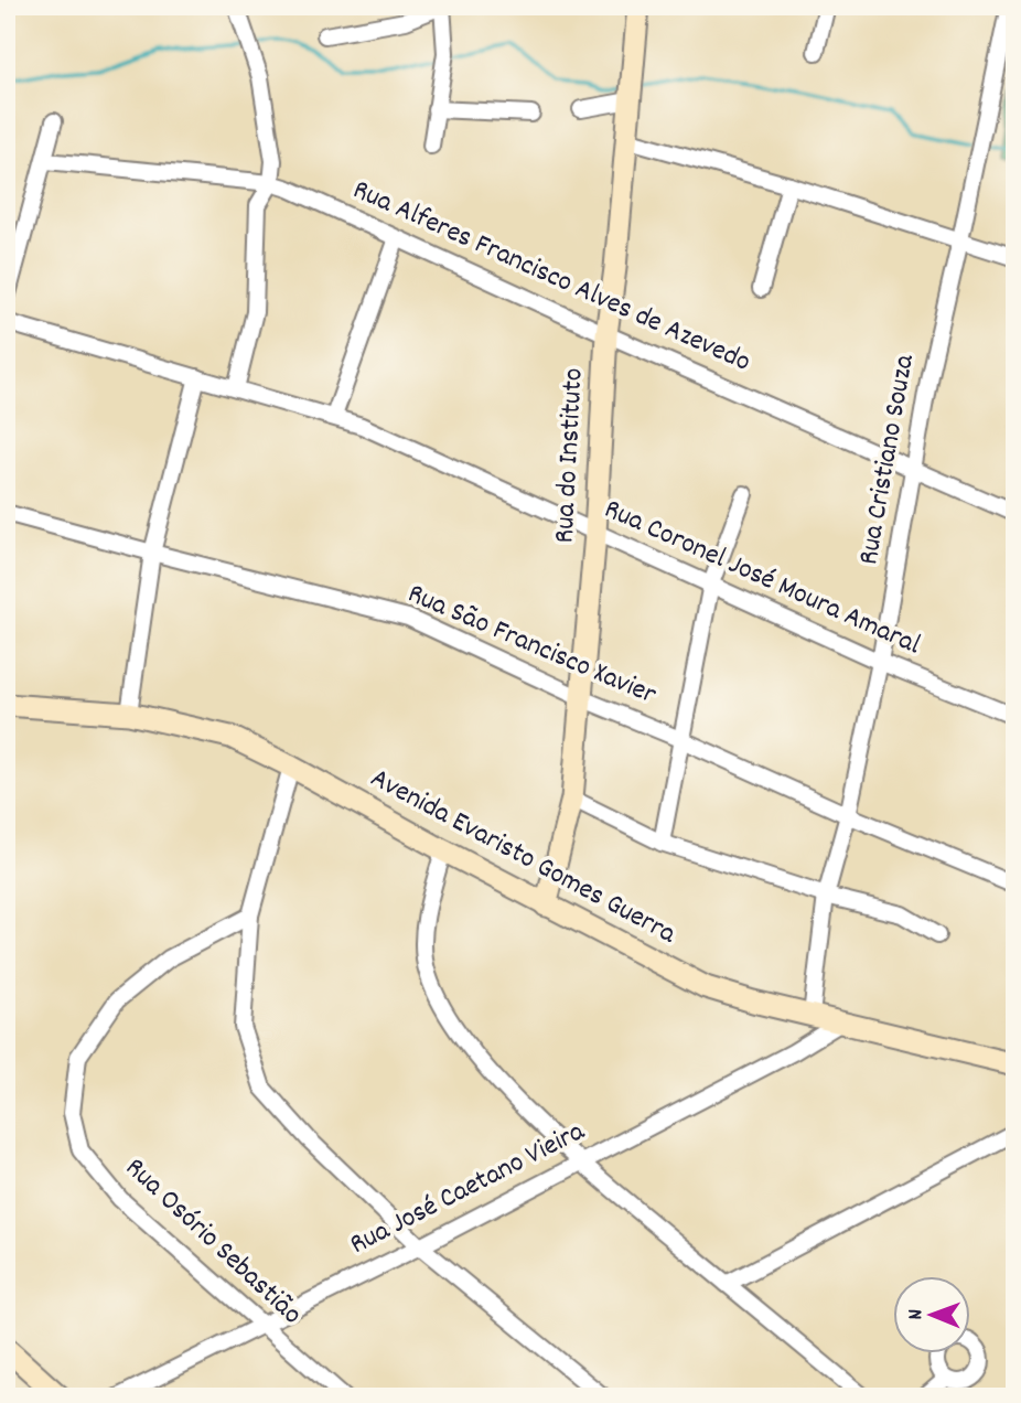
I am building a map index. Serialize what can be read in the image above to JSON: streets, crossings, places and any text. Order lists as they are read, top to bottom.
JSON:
{
  "streets": {
    "main road": ["Rua do Instituto", "Avenida Evaristo Gomes Guerra"],
    "street": [
      "Rua Alferes Francisco Alves de Azevedo",
      "Rua Cristiano Souza",
      "Rua Coronel José Moura Amaral",
      "Rua São Francisco Xavier",
      "Rua José Caetano Vieira",
      "Rua Osório Sebastião"
    ]
  },
  "crossings": [
    ["Rua Alferes Francisco Alves de Azevedo", "Rua do Instituto"],
    ["Rua Alferes Francisco Alves de Azevedo", "Rua Cristiano Souza"],
    ["Rua do Instituto", "Rua Coronel José Moura Amaral"],
    ["Rua do Instituto", "Rua São Francisco Xavier"],
    ["Rua do Instituto", "Avenida Evaristo Gomes Guerra"],
    ["Rua Cristiano Souza", "Rua Coronel José Moura Amaral"],
    ["Rua Cristiano Souza", "Rua São Francisco Xavier"],
    ["Rua Cristiano Souza", "Avenida Evaristo Gomes Guerra"],
    ["Avenida Evaristo Gomes Guerra", "Rua José Caetano Vieira"],
    ["Rua José Caetano Vieira", "Rua Osório Sebastião"]
  ],
  "north": "left"
}
